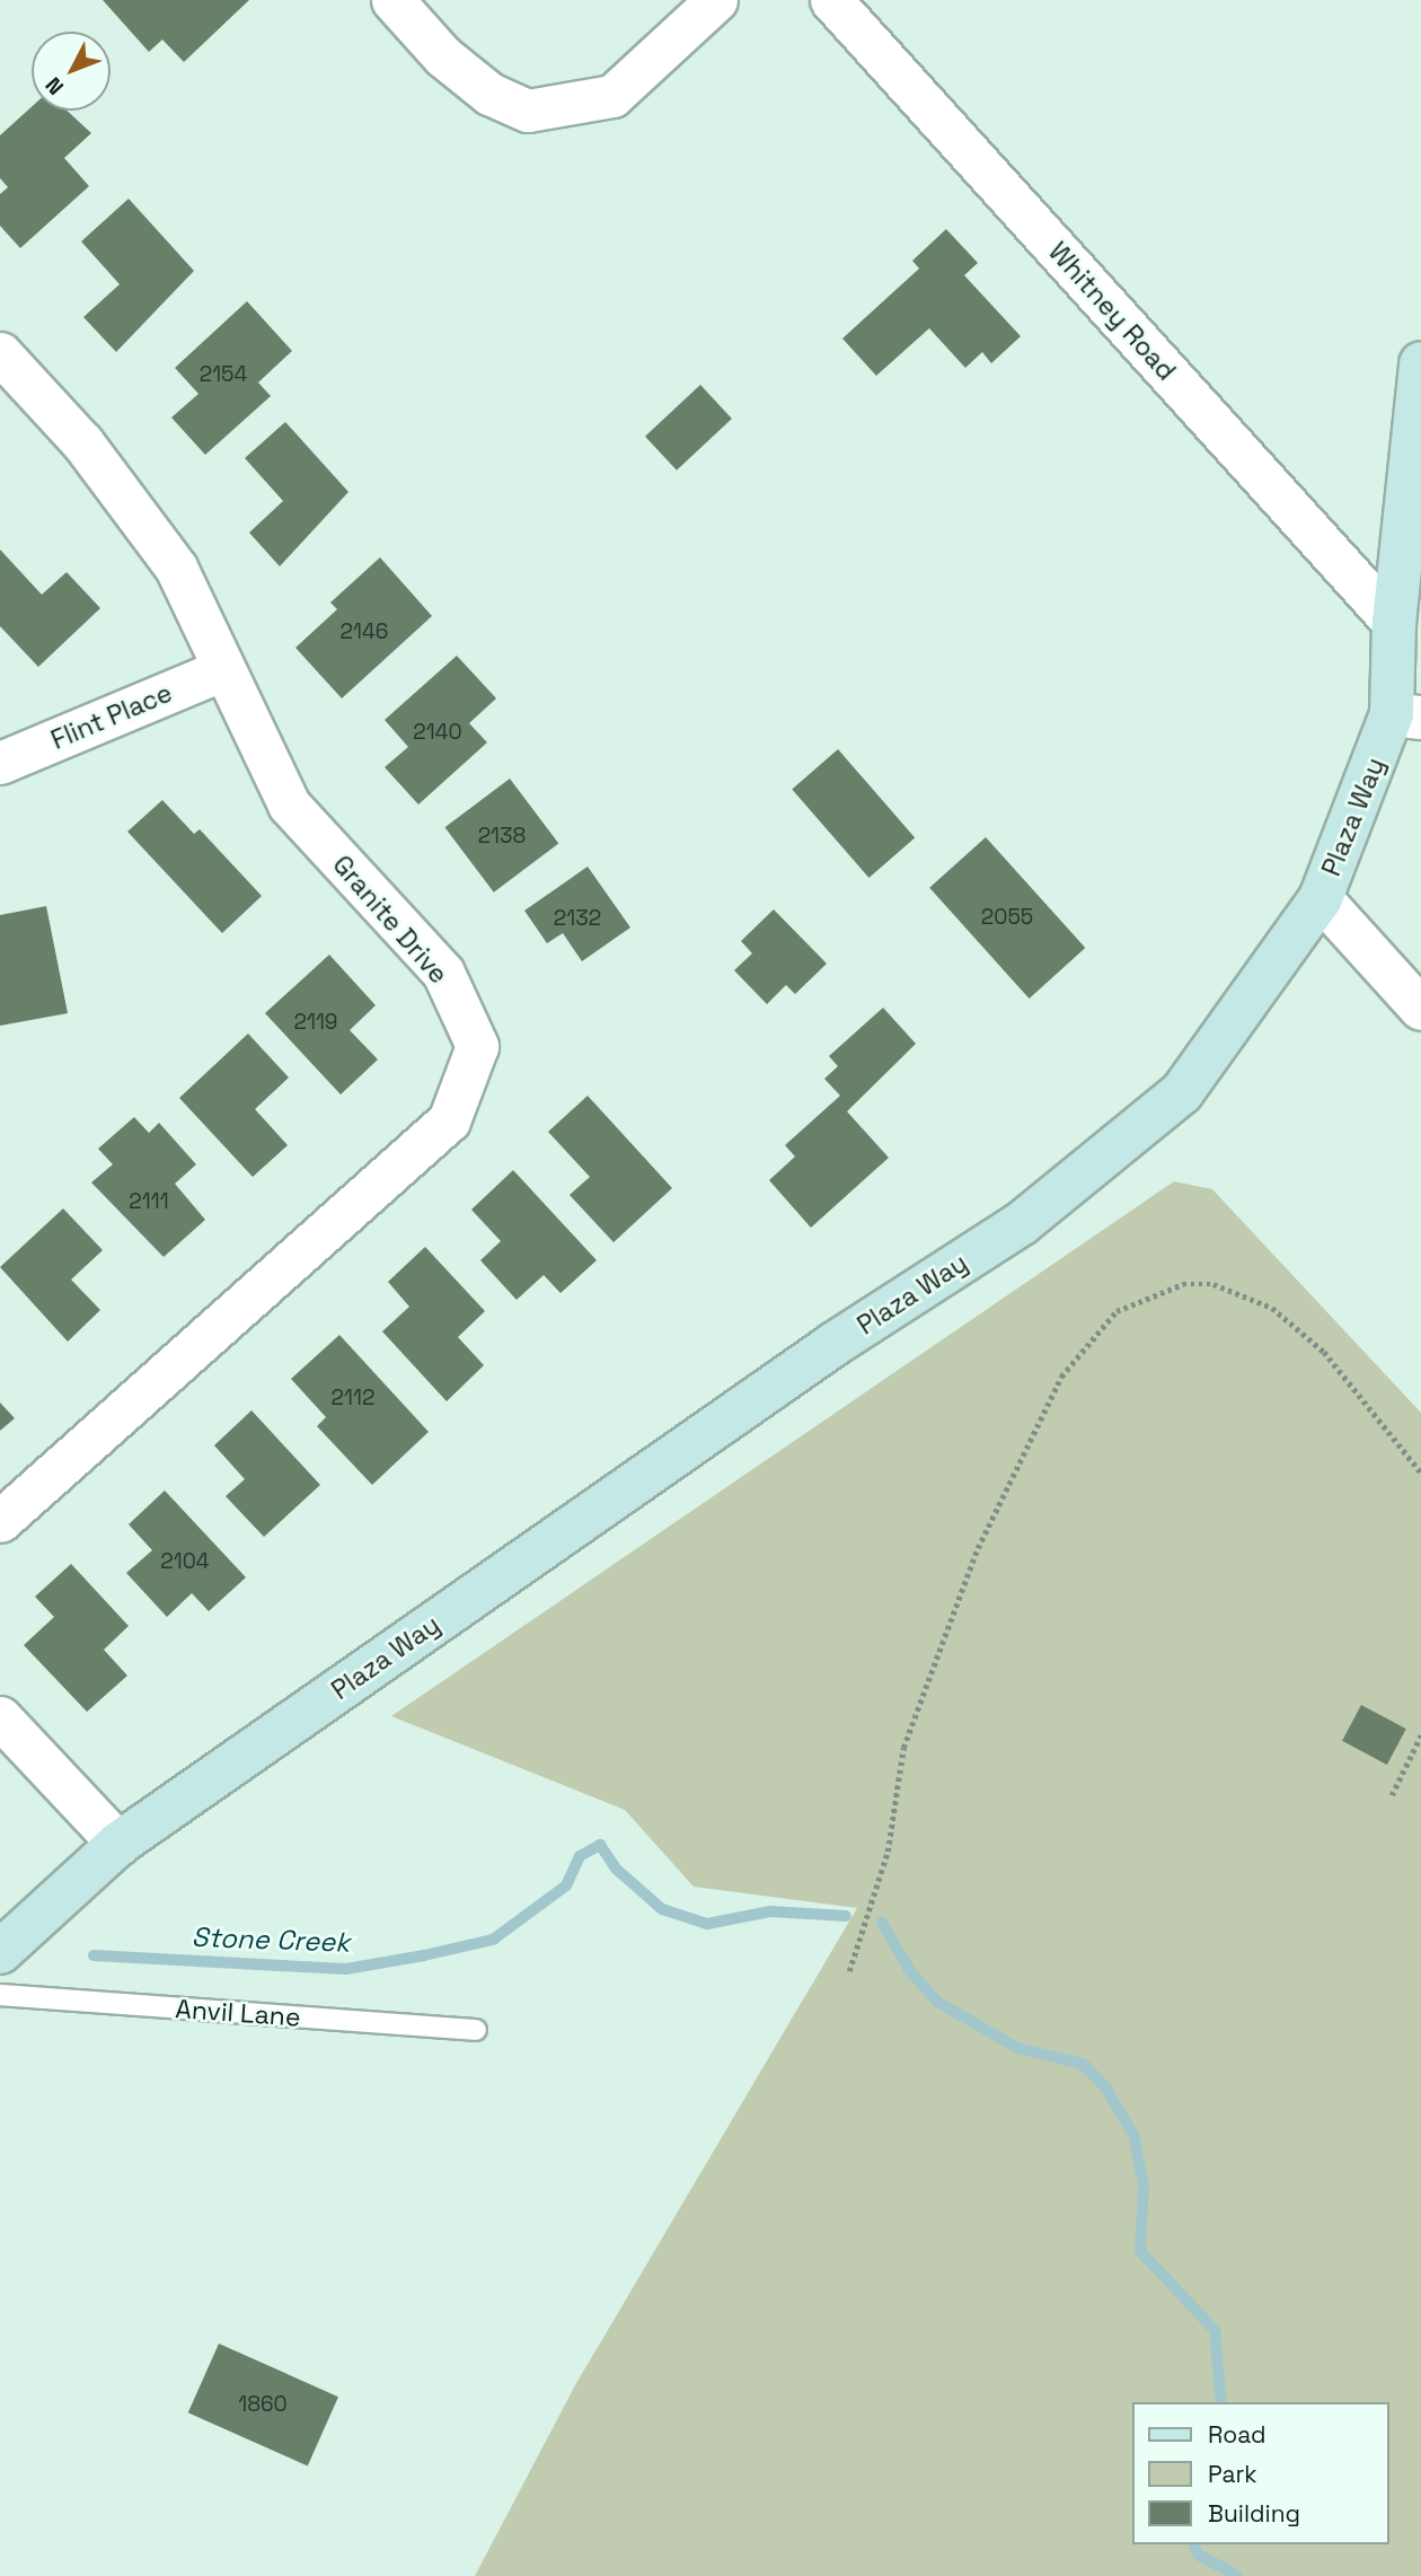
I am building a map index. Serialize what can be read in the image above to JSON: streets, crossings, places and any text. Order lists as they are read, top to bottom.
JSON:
{
  "streets": {
    "main road": ["Plaza Way"],
    "street": ["Whitney Road", "Flint Place", "Granite Drive"],
    "lane": ["Anvil Lane"]
  },
  "crossings": [
    ["Whitney Road", "Plaza Way"],
    ["Flint Place", "Granite Drive"]
  ],
  "water": ["Stone Creek"],
  "house_numbers": [
    "2154",
    "2146",
    "2140",
    "2138",
    "2055",
    "2132",
    "2119",
    "2111",
    "2112",
    "2104",
    "1860"
  ],
  "legend": ["Road", "Park", "Building"],
  "north": "bottom left"
}
